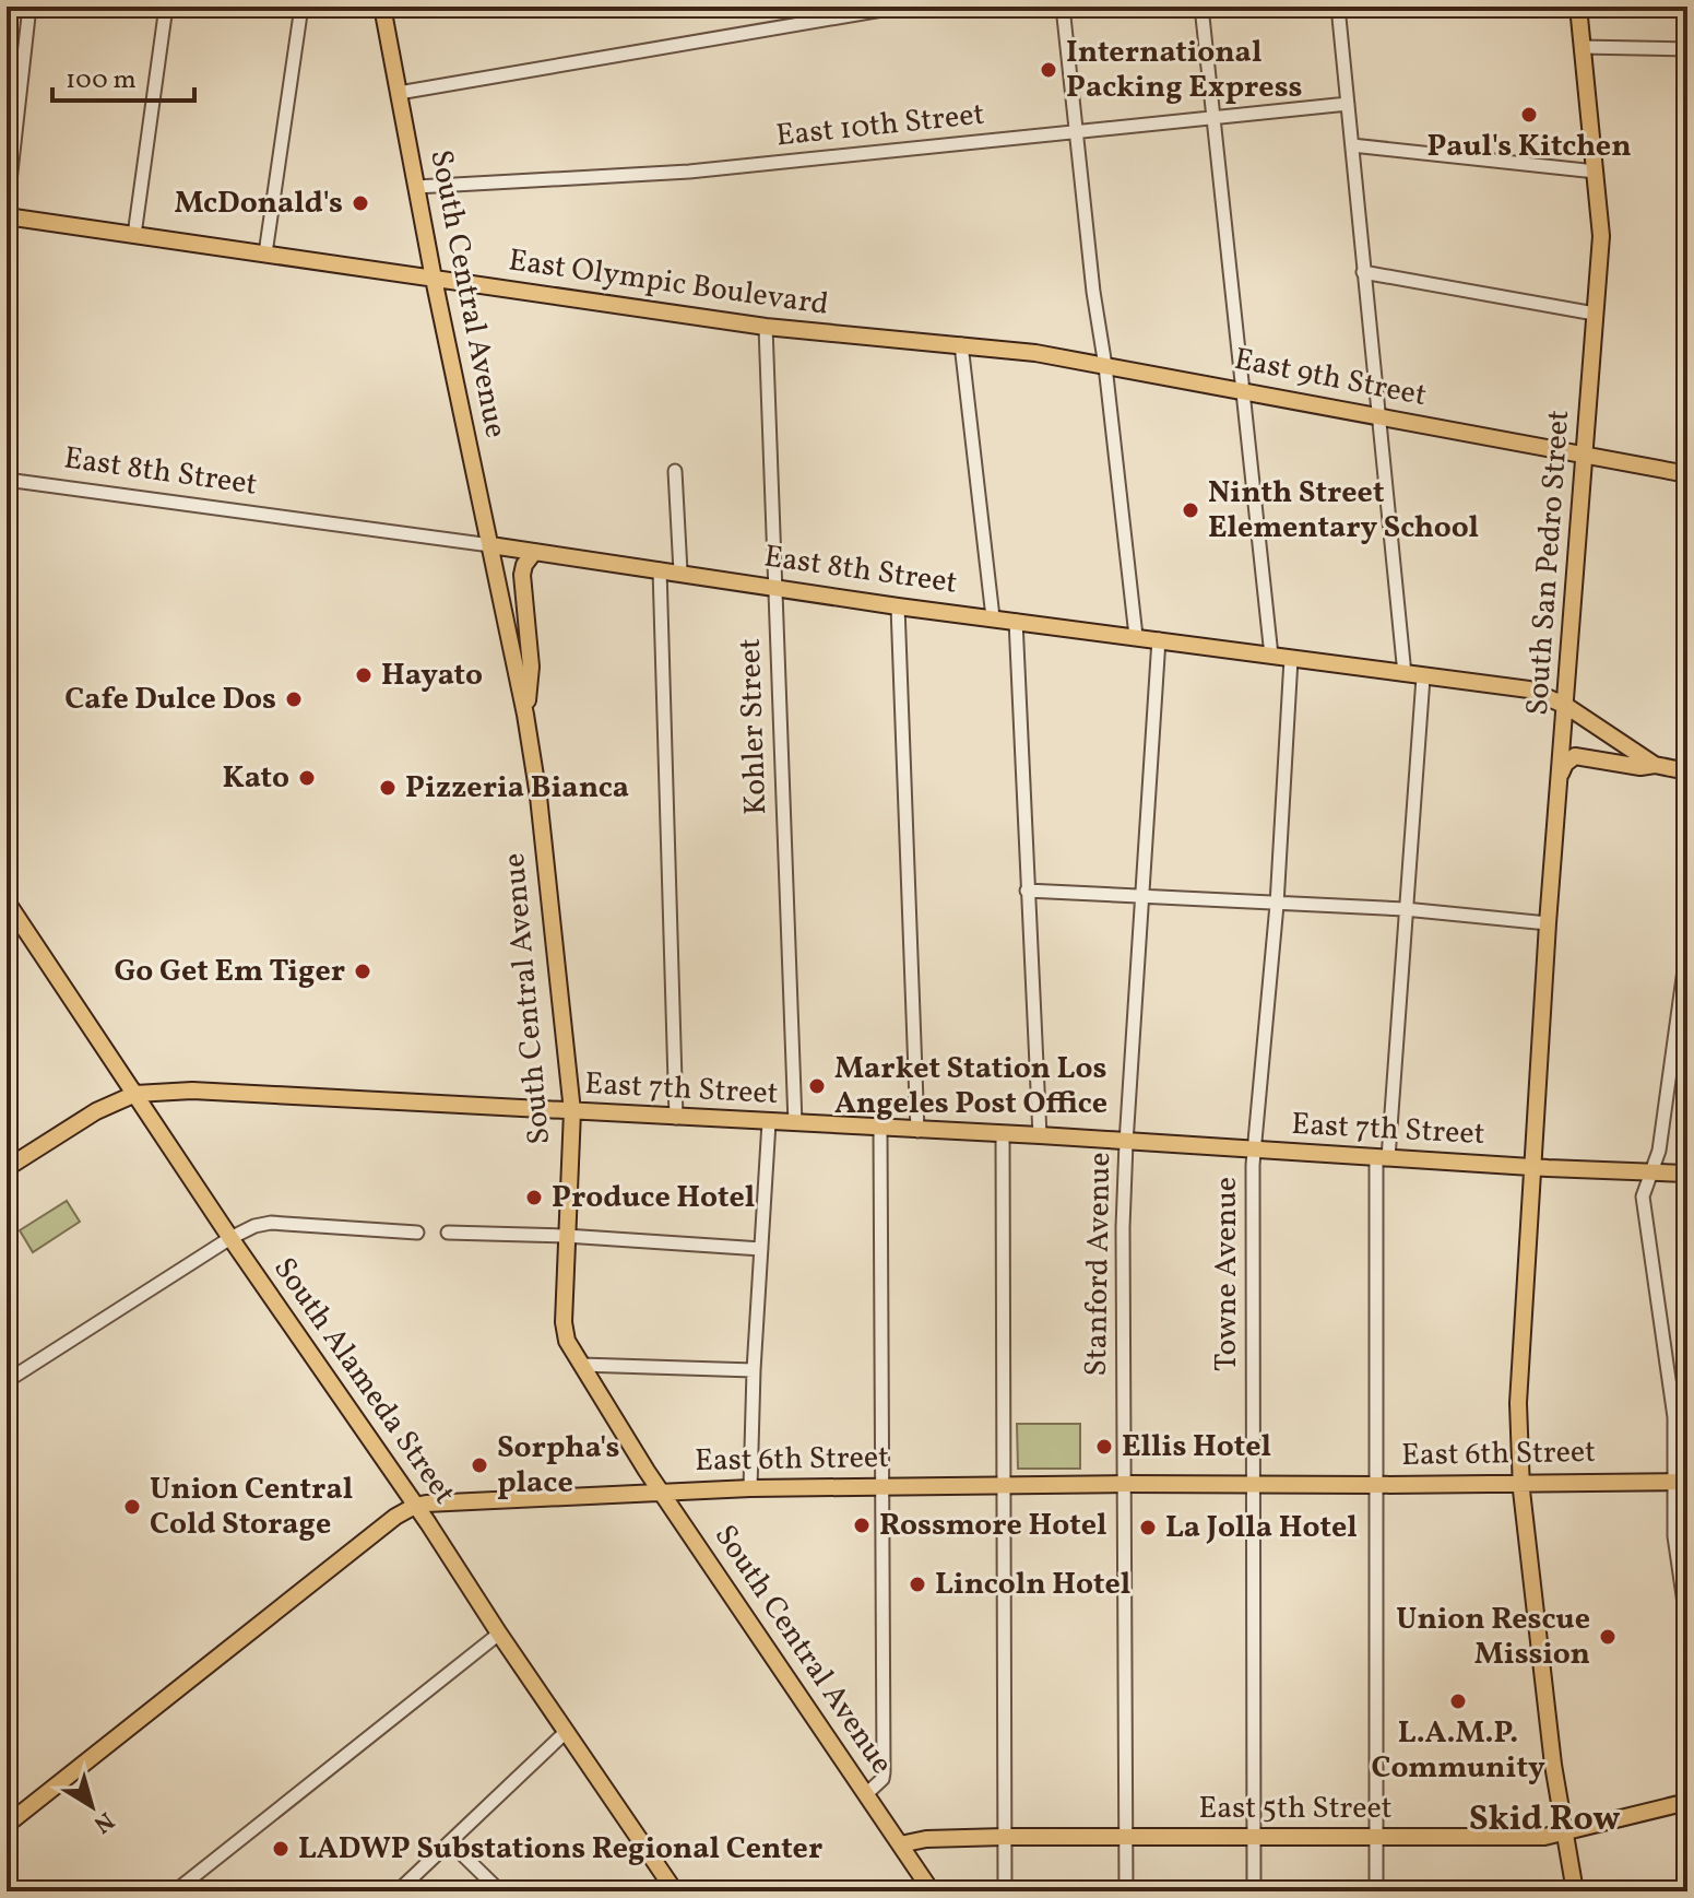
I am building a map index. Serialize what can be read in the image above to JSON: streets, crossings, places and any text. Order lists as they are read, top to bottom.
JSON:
{
  "streets": {
    "main road": [
      "East Olympic Boulevard",
      "South Central Avenue",
      "East 9th Street",
      "East 8th Street",
      "South San Pedro Street",
      "East 7th Street",
      "South Alameda Street",
      "East 6th Street",
      "East 5th Street"
    ],
    "street": [
      "East 10th Street",
      "Kohler Street",
      "Stanford Avenue",
      "Towne Avenue"
    ]
  },
  "crossings": [
    ["East 10th Street", "South Central Avenue"],
    ["East Olympic Boulevard", "South Central Avenue"],
    ["East Olympic Boulevard", "East 9th Street"],
    ["East Olympic Boulevard", "Kohler Street"],
    ["South Central Avenue", "East 8th Street"],
    ["South Central Avenue", "East 7th Street"],
    ["South Central Avenue", "East 6th Street"],
    ["South Central Avenue", "East 5th Street"],
    ["East 9th Street", "South San Pedro Street"],
    ["East 8th Street", "South San Pedro Street"],
    ["East 8th Street", "Kohler Street"],
    ["East 8th Street", "Stanford Avenue"],
    ["East 8th Street", "Towne Avenue"],
    ["South San Pedro Street", "East 7th Street"],
    ["Kohler Street", "East 7th Street"],
    ["East 7th Street", "Stanford Avenue"],
    ["East 7th Street", "Towne Avenue"],
    ["East 7th Street", "South Alameda Street"],
    ["Stanford Avenue", "East 6th Street"],
    ["Stanford Avenue", "East 5th Street"],
    ["Towne Avenue", "East 6th Street"],
    ["Towne Avenue", "East 5th Street"],
    ["South Alameda Street", "East 6th Street"]
  ],
  "districts": ["Skid Row"],
  "places": [
    "International Packing Express",
    "Paul's Kitchen",
    "McDonald's",
    "Ninth Street Elementary School",
    "Hayato",
    "Cafe Dulce Dos",
    "Kato",
    "Pizzeria Bianca",
    "Go Get Em Tiger",
    "Market Station Los Angeles Post Office",
    "Produce Hotel",
    "Ellis Hotel",
    "Sorpha's place",
    "Union Central Cold Storage",
    "Rossmore Hotel",
    "La Jolla Hotel",
    "Lincoln Hotel",
    "Union Rescue Mission",
    "L.A.M.P. Community",
    "LADWP Substations Regional Center"
  ],
  "scale_bar": "100 m",
  "north": "bottom right"
}
